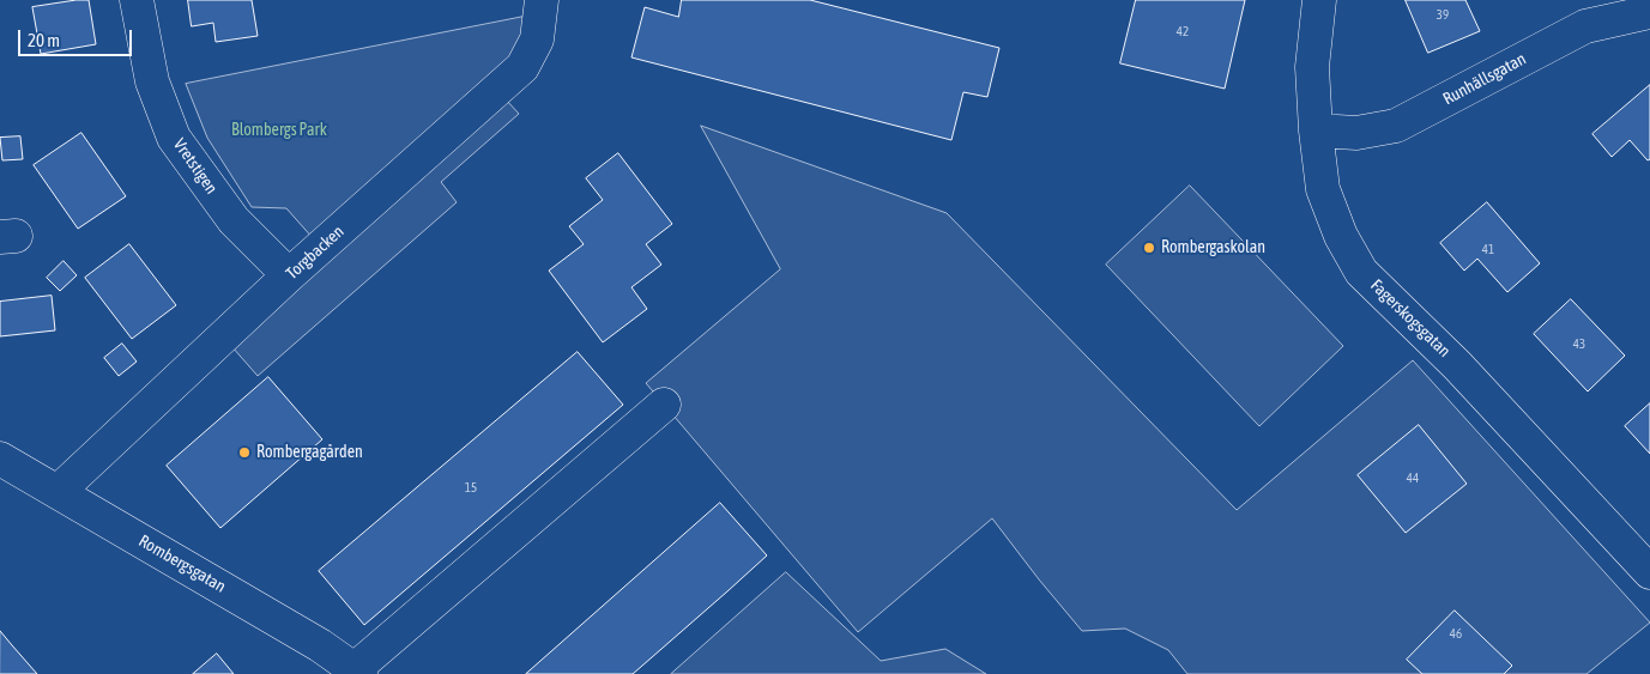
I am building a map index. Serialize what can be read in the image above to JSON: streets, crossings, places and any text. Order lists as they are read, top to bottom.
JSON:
{
  "streets": {
    "street": [
      "Runhällsgatan",
      "Vretstigen",
      "Torgbacken",
      "Fagerskogsgatan",
      "Rombergsgatan"
    ]
  },
  "crossings": [
    ["Runhällsgatan", "Fagerskogsgatan"],
    ["Vretstigen", "Torgbacken"],
    ["Torgbacken", "Rombergsgatan"]
  ],
  "parks": ["Blombergs Park"],
  "places": ["Rombergaskolan", "Rombergagården"],
  "house_numbers": [
    "39",
    "42",
    "41",
    "43",
    "44",
    "15",
    "46"
  ],
  "scale_bar": "20 m"
}
